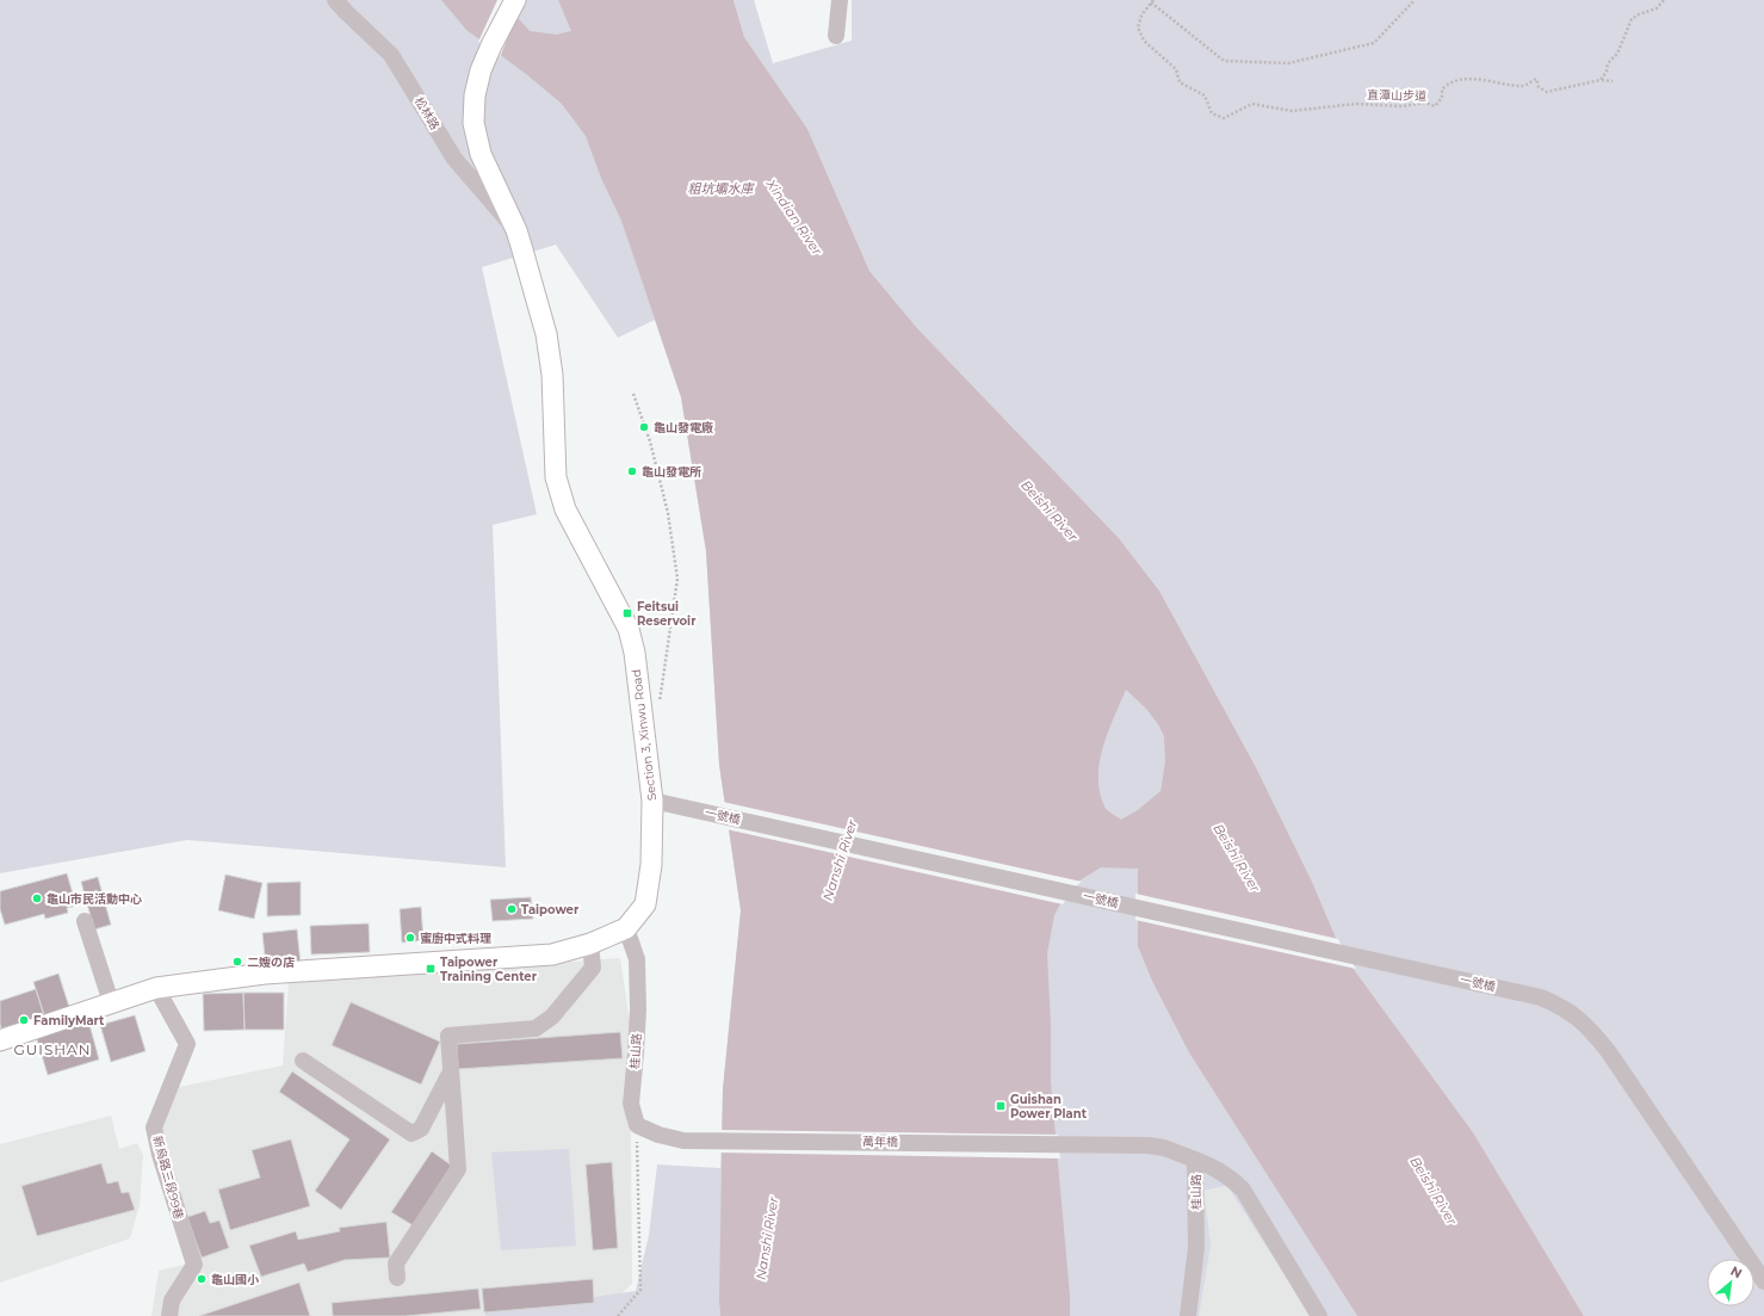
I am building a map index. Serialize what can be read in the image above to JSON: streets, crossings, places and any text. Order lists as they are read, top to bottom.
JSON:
{
  "streets": {
    "main road": ["Section 3, Xinwu Road"],
    "street": [
      "松林路",
      "一號橋",
      "桂山路",
      "萬年橋",
      "新烏路三段99巷"
    ],
    "path": ["直潭山步道"]
  },
  "crossings": [
    ["松林路", "Section 3, Xinwu Road"],
    ["Section 3, Xinwu Road", "一號橋"],
    ["Section 3, Xinwu Road", "桂山路"],
    ["Section 3, Xinwu Road", "新烏路三段99巷"],
    ["桂山路", "萬年橋"]
  ],
  "districts": ["GUISHAN"],
  "water": [
    "粗坑壩水庫",
    "Xindian River",
    "Beishi River",
    "Nanshi River"
  ],
  "places": {
    "other": [
      "龜山發電廠",
      "龜山發電所",
      "龜山市民活動中心",
      "Taipower",
      "蜜廚中式料理",
      "二嫂の店",
      "FamilyMart",
      "龜山國小"
    ],
    "transit": ["Feitsui Reservoir", "Taipower Training Center", "Guishan Power Plant"]
  },
  "north": "top right"
}
